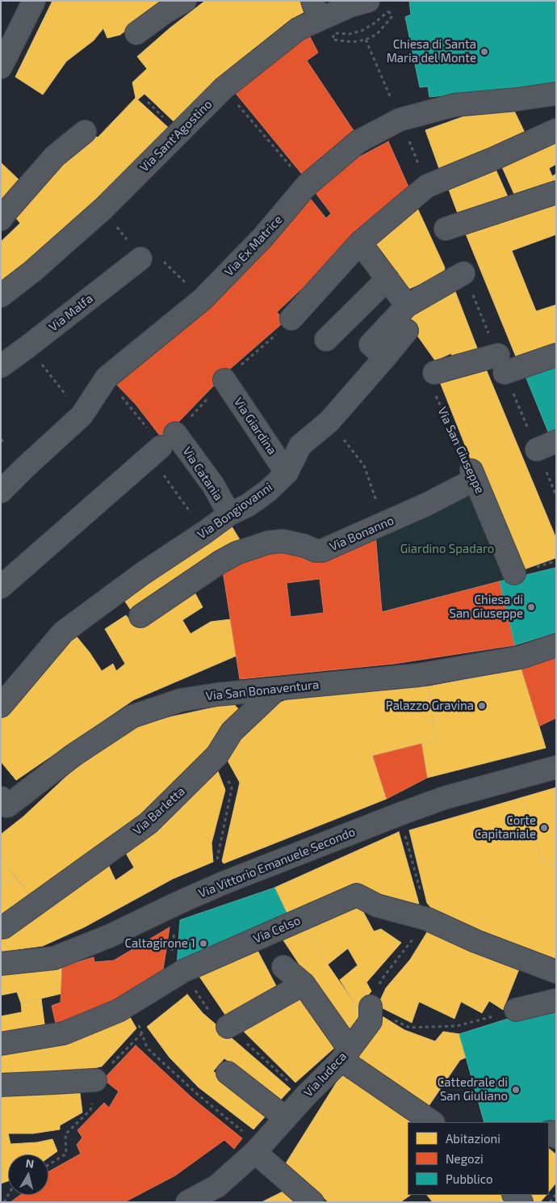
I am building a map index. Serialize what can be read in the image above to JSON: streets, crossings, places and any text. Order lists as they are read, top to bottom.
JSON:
{
  "streets": {
    "street": [
      "Via Sant'Agostino",
      "Via Ex Matrice",
      "Via Malfa",
      "Via Giardina",
      "Via San Giuseppe",
      "Via Catania",
      "Via Bongiovanni",
      "Via Bonanno",
      "Via San Bonaventura",
      "Via Barletta",
      "Via Vittorio Emanuele Secondo",
      "Via Celso",
      "Via Iudeca"
    ]
  },
  "crossings": [
    ["Via Giardina", "Via Bongiovanni"],
    ["Via San Giuseppe", "Via Bonanno"],
    ["Via Catania", "Via Bongiovanni"],
    ["Via San Bonaventura", "Via Barletta"]
  ],
  "parks": ["Giardino Spadaro"],
  "places": [
    "Chiesa di Santa Maria del Monte",
    "Chiesa di San Giuseppe",
    "Palazzo Gravina",
    "Corte Capitaniale",
    "Caltagirone 1",
    "Cattedrale di San Giuliano"
  ],
  "legend": ["Abitazioni", "Negozi", "Pubblico"],
  "north": "top"
}
